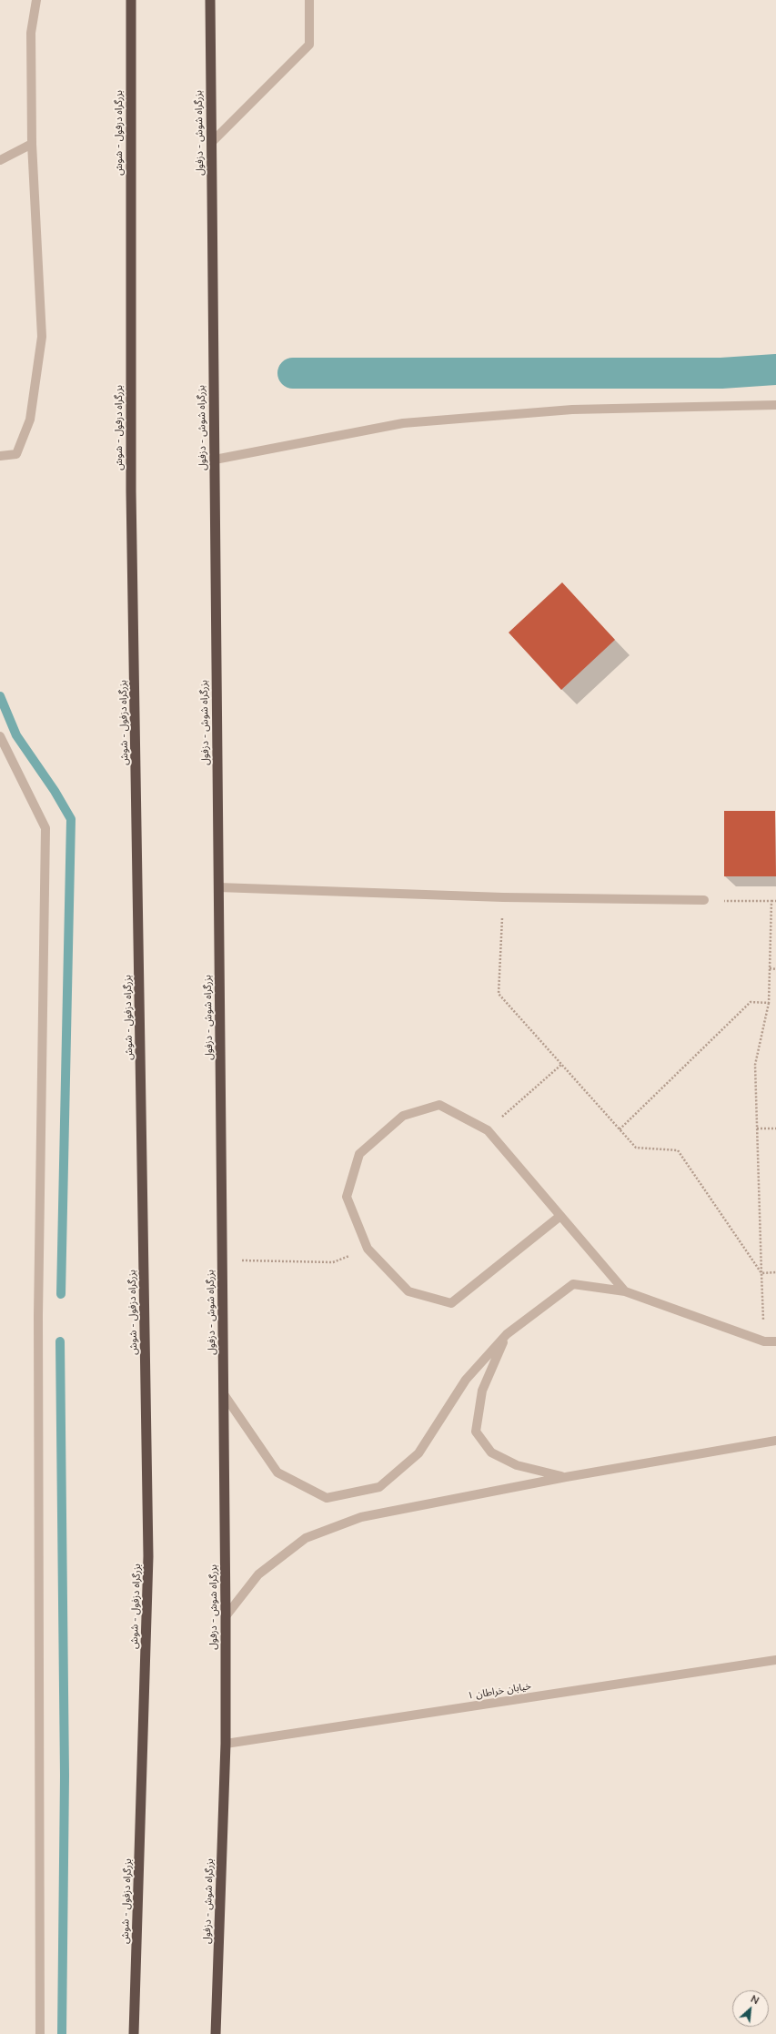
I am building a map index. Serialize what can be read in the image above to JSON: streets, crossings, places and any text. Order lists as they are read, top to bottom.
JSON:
{
  "streets": {
    "highway": ["بزرگراه دزفول - شوش", "بزرگراه شوش - دزفول"],
    "street": ["خیابان خراطان ۱"]
  },
  "crossings": [
    ["بزرگراه شوش - دزفول", "خیابان خراطان ۱"]
  ],
  "north": "top right"
}
